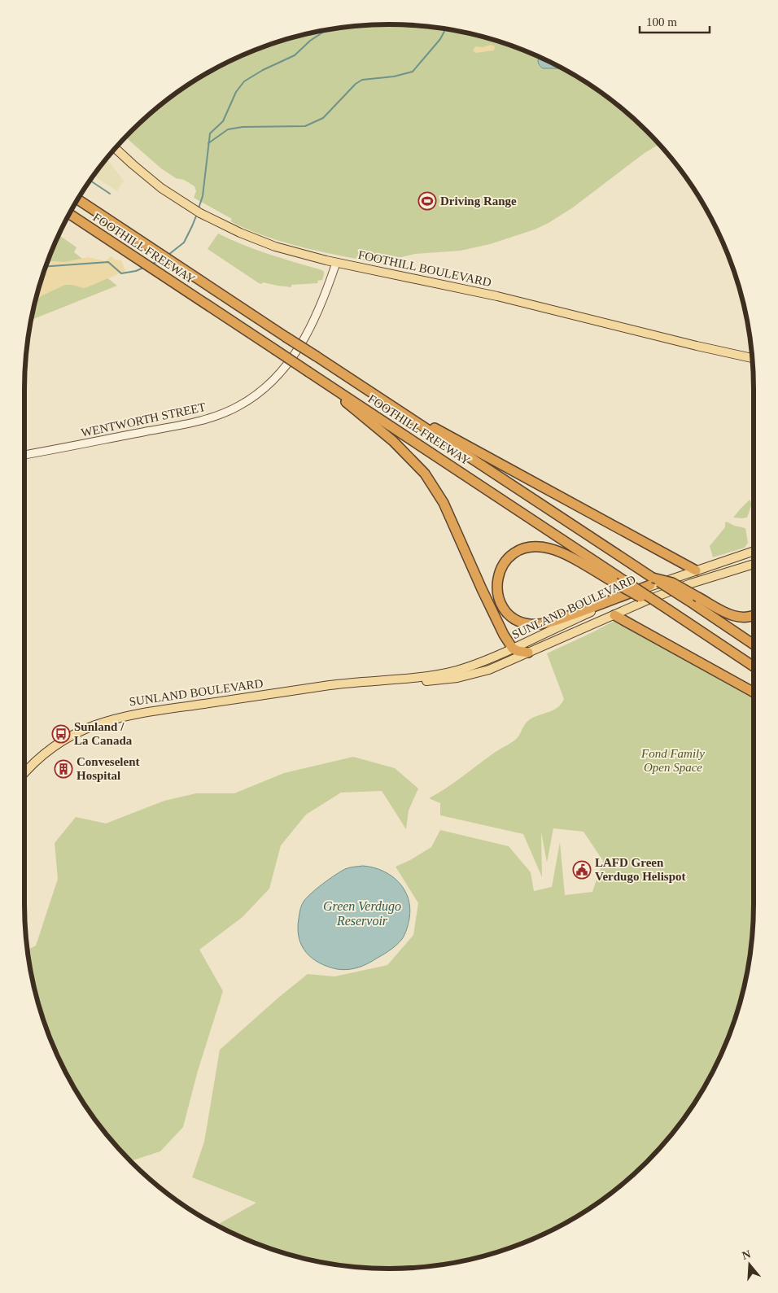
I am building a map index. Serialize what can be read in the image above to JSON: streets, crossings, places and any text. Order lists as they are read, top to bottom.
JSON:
{
  "streets": {
    "highway": ["FOOTHILL FREEWAY"],
    "main road": ["FOOTHILL BOULEVARD", "WENTWORTH STREET", "SUNLAND BOULEVARD"]
  },
  "crossings": [
    ["FOOTHILL FREEWAY", "SUNLAND BOULEVARD"],
    ["FOOTHILL BOULEVARD", "WENTWORTH STREET"]
  ],
  "water": ["Green Verdugo Reservoir"],
  "parks": ["Fond Family Open Space"],
  "places": {
    "sports": ["Driving Range"],
    "bus stop": ["Sunland / La Canada"],
    "building": ["Conveselent Hospital"],
    "public building": ["LAFD Green Verdugo Helispot"]
  },
  "scale_bar": "100 m",
  "north": "top"
}
